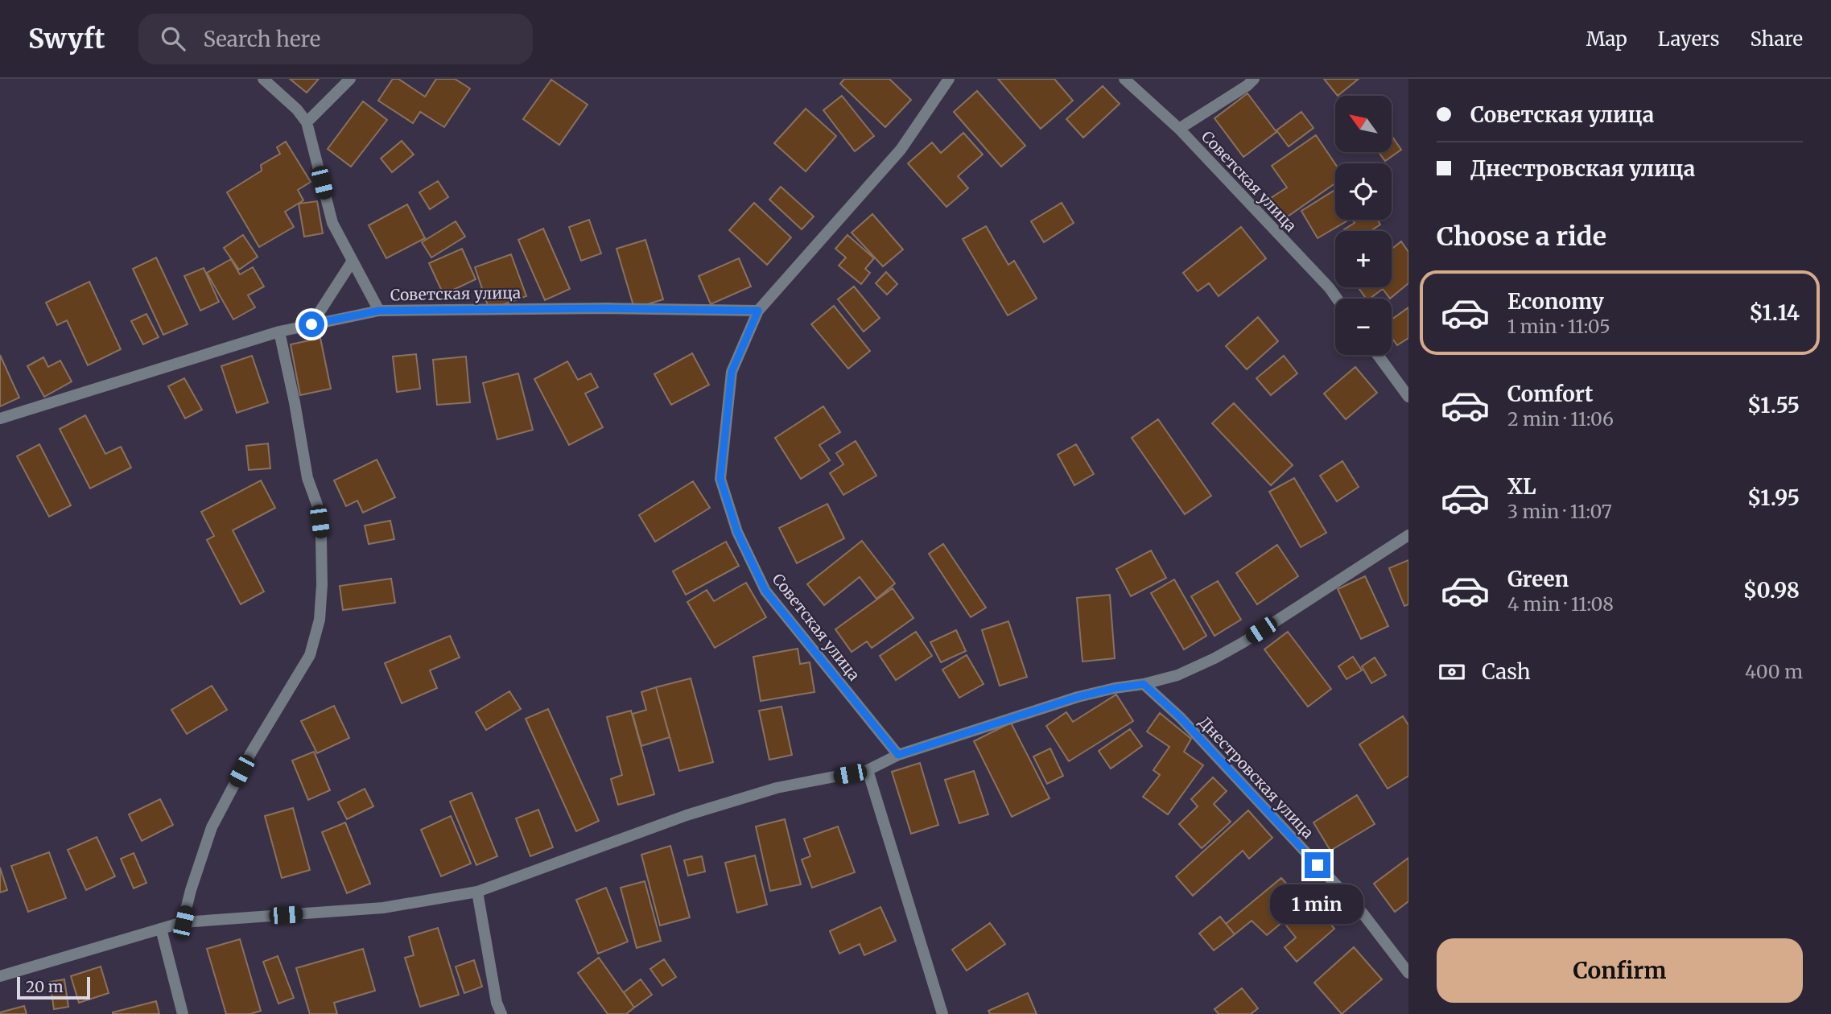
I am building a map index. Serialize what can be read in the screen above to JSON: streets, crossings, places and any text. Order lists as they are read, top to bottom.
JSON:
{
  "streets": {
    "street": ["Советская улица", "Днестровская улица"]
  },
  "scale_bar": "20 m",
  "north": "top left",
  "page": {
    "header": "Swyft",
    "search": "Search here",
    "nav": ["Map", "Layers", "Share"],
    "banner": ["Советская улица", "Днестровская улица"],
    "map_buttons": ["+", "−"],
    "heading": "Choose a ride",
    "list": [
      {
        "name": "Economy",
        "note": "1 min · 11:05",
        "value": "$1.14"
      },
      {
        "name": "Comfort",
        "note": "2 min · 11:06",
        "value": "$1.55"
      },
      {
        "name": "XL",
        "note": "3 min · 11:07",
        "value": "$1.95"
      },
      {
        "name": "Green",
        "note": "4 min · 11:08",
        "value": "$0.98"
      }
    ],
    "pay": ["Cash", "400 m"],
    "bubble": "1 min",
    "buttons": "Confirm",
    "scale": "20 m"
  }
}
